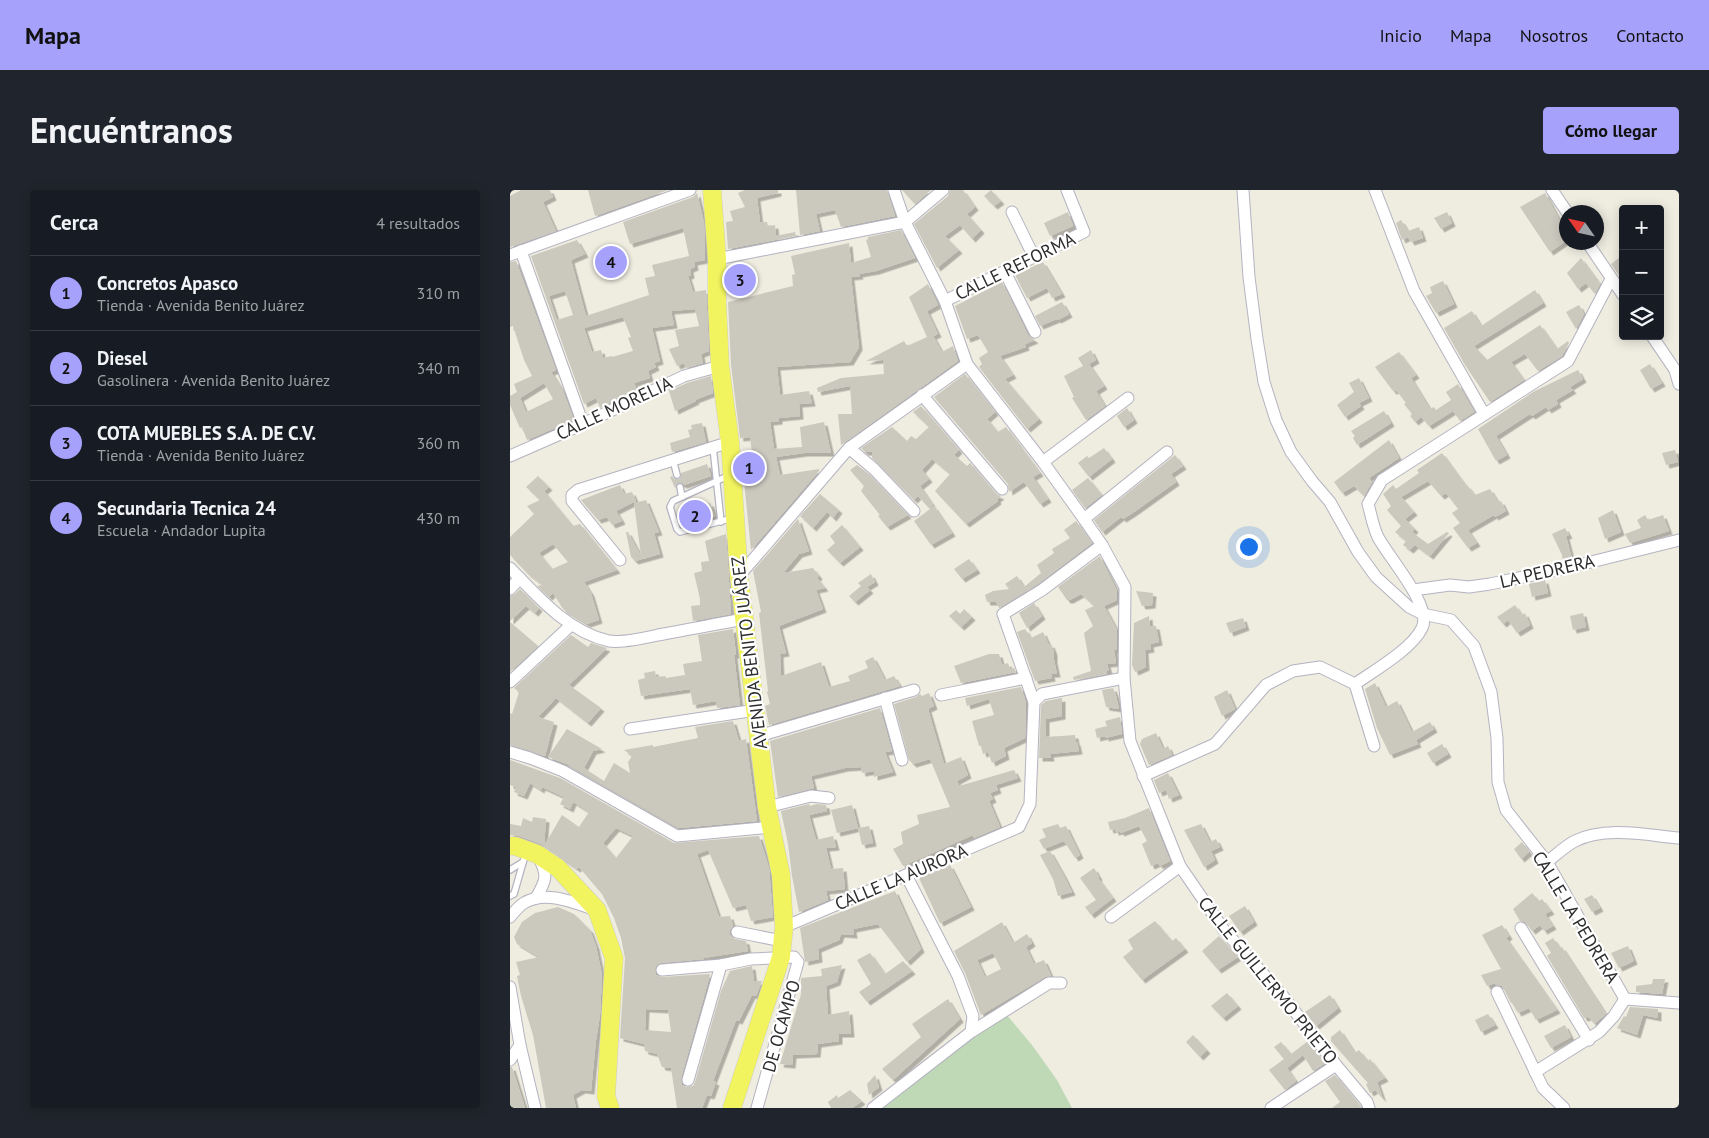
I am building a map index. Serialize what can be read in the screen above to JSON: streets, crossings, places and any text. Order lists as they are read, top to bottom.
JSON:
{
  "streets": {
    "main road": ["AVENIDA BENITO JUÁREZ"],
    "street": [
      "CALLE REFORMA",
      "CALLE MORELIA",
      "LA PEDRERA",
      "CALLE LA AURORA",
      "CALLE LA PEDRERA",
      "CALLE GUILLERMO PRIETO",
      "DE OCAMPO"
    ]
  },
  "crossings": [
    ["CALLE REFORMA", "CALLE GUILLERMO PRIETO"],
    ["CALLE MORELIA", "AVENIDA BENITO JUÁREZ"],
    ["AVENIDA BENITO JUÁREZ", "CALLE LA AURORA"],
    ["AVENIDA BENITO JUÁREZ", "DE OCAMPO"],
    ["CALLE LA AURORA", "DE OCAMPO"]
  ],
  "north": "top left",
  "page": {
    "header": "Mapa",
    "nav": [
      "Inicio",
      "Mapa",
      "Nosotros",
      "Contacto"
    ],
    "title": "Encuéntranos",
    "buttons": "Cómo llegar",
    "heading": ["Cerca", "4 resultados"],
    "map_buttons": ["+", "−"],
    "pins": [
      "4",
      "3",
      "1",
      "2"
    ],
    "list": [
      {
        "mark": "1",
        "name": "Concretos Apasco",
        "note": "Tienda · Avenida Benito Juárez",
        "value": "310 m"
      },
      {
        "mark": "2",
        "name": "Diesel",
        "note": "Gasolinera · Avenida Benito Juárez",
        "value": "340 m"
      },
      {
        "mark": "3",
        "name": "COTA MUEBLES S.A. DE C.V.",
        "note": "Tienda · Avenida Benito Juárez",
        "value": "360 m"
      },
      {
        "mark": "4",
        "name": "Secundaria Tecnica 24",
        "note": "Escuela · Andador Lupita",
        "value": "430 m"
      }
    ]
  }
}
